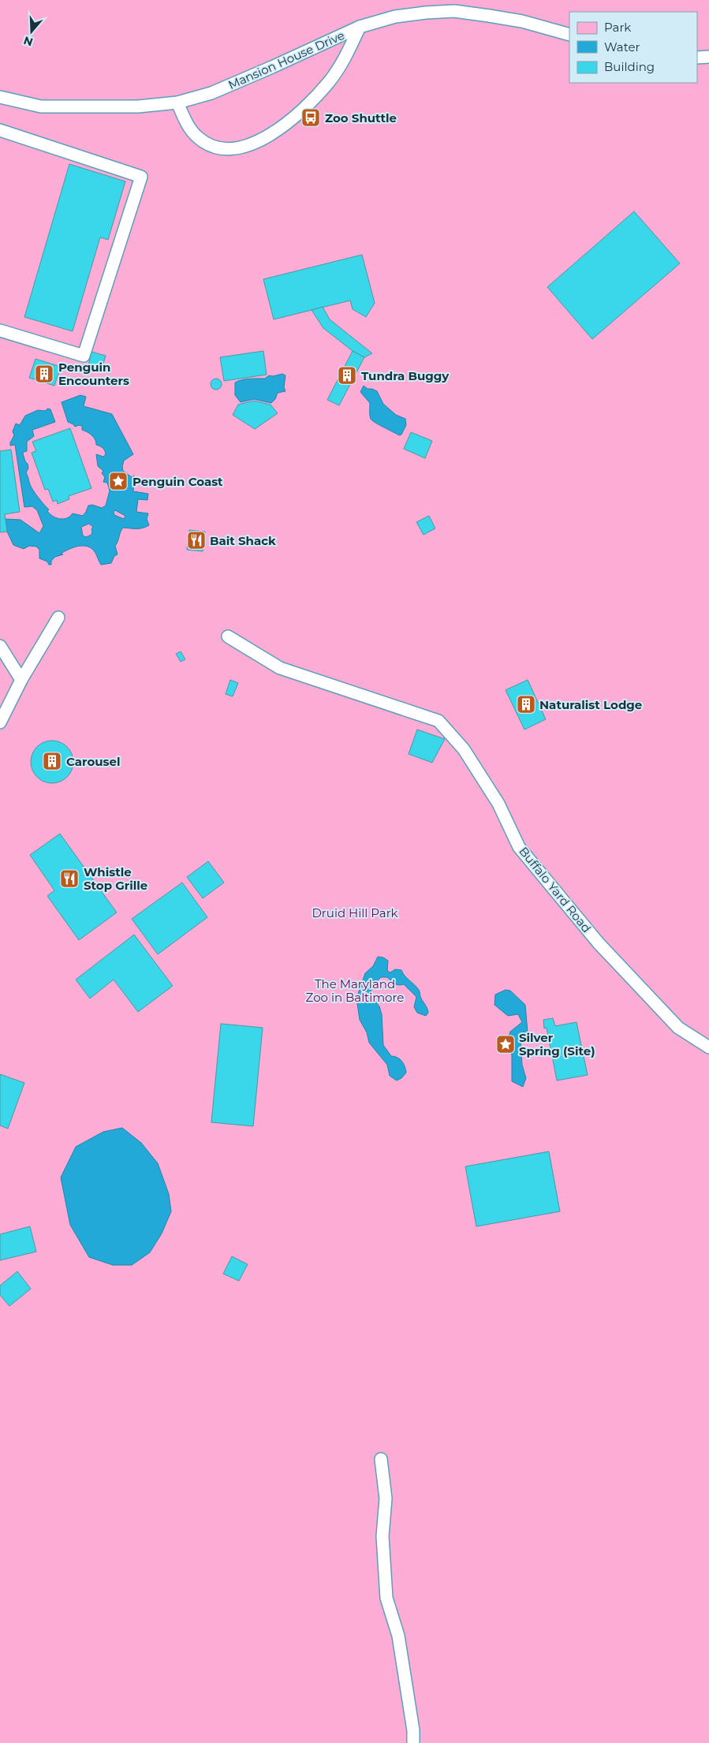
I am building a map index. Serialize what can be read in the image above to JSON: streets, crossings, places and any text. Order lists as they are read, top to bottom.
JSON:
{
  "streets": {
    "lane": ["Mansion House Drive", "Buffalo Yard Road"]
  },
  "parks": ["Druid Hill Park", "The Maryland Zoo in Baltimore"],
  "places": {
    "bus stop": ["Zoo Shuttle"],
    "building": [
      "Penguin Encounters",
      "Tundra Buggy",
      "Naturalist Lodge",
      "Carousel"
    ],
    "place": ["Penguin Coast", "Silver Spring (Site)"],
    "restaurant": ["Bait Shack", "Whistle Stop Grille"]
  },
  "legend": ["Park", "Water", "Building"],
  "north": "bottom"
}
